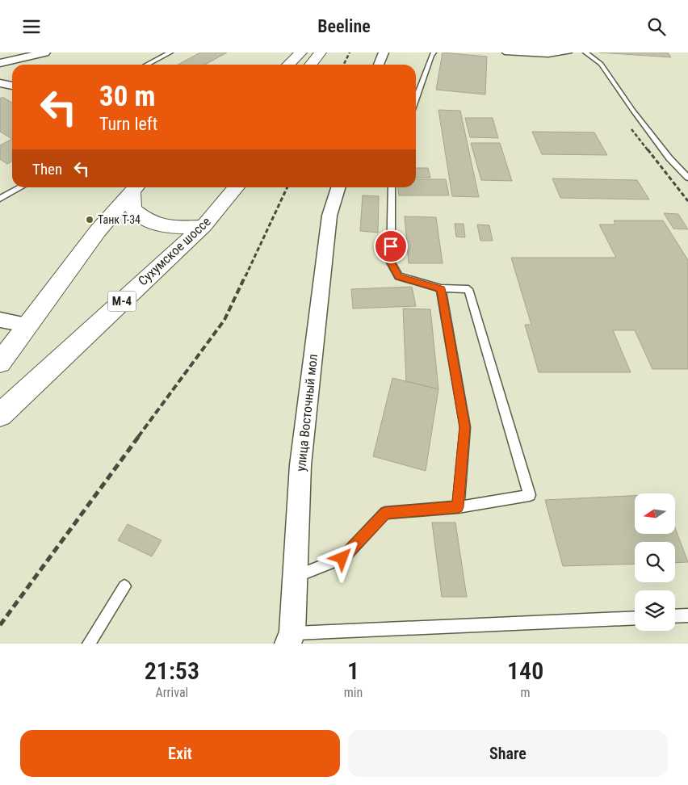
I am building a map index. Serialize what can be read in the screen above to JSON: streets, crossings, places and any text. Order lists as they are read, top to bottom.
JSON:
{
  "streets": {
    "highway": ["Сухумское шоссе", "М-4"],
    "street": ["улица Восточный мол"]
  },
  "places": ["Танк Т-34"],
  "north": "left",
  "page": {
    "header": "Beeline",
    "turn": ["30 m", "Turn left"],
    "then": "Then",
    "eta": [
      "21:53",
      "Arrival",
      "1",
      "min",
      "140",
      "m"
    ],
    "buttons": ["Exit", "Share"]
  }
}
